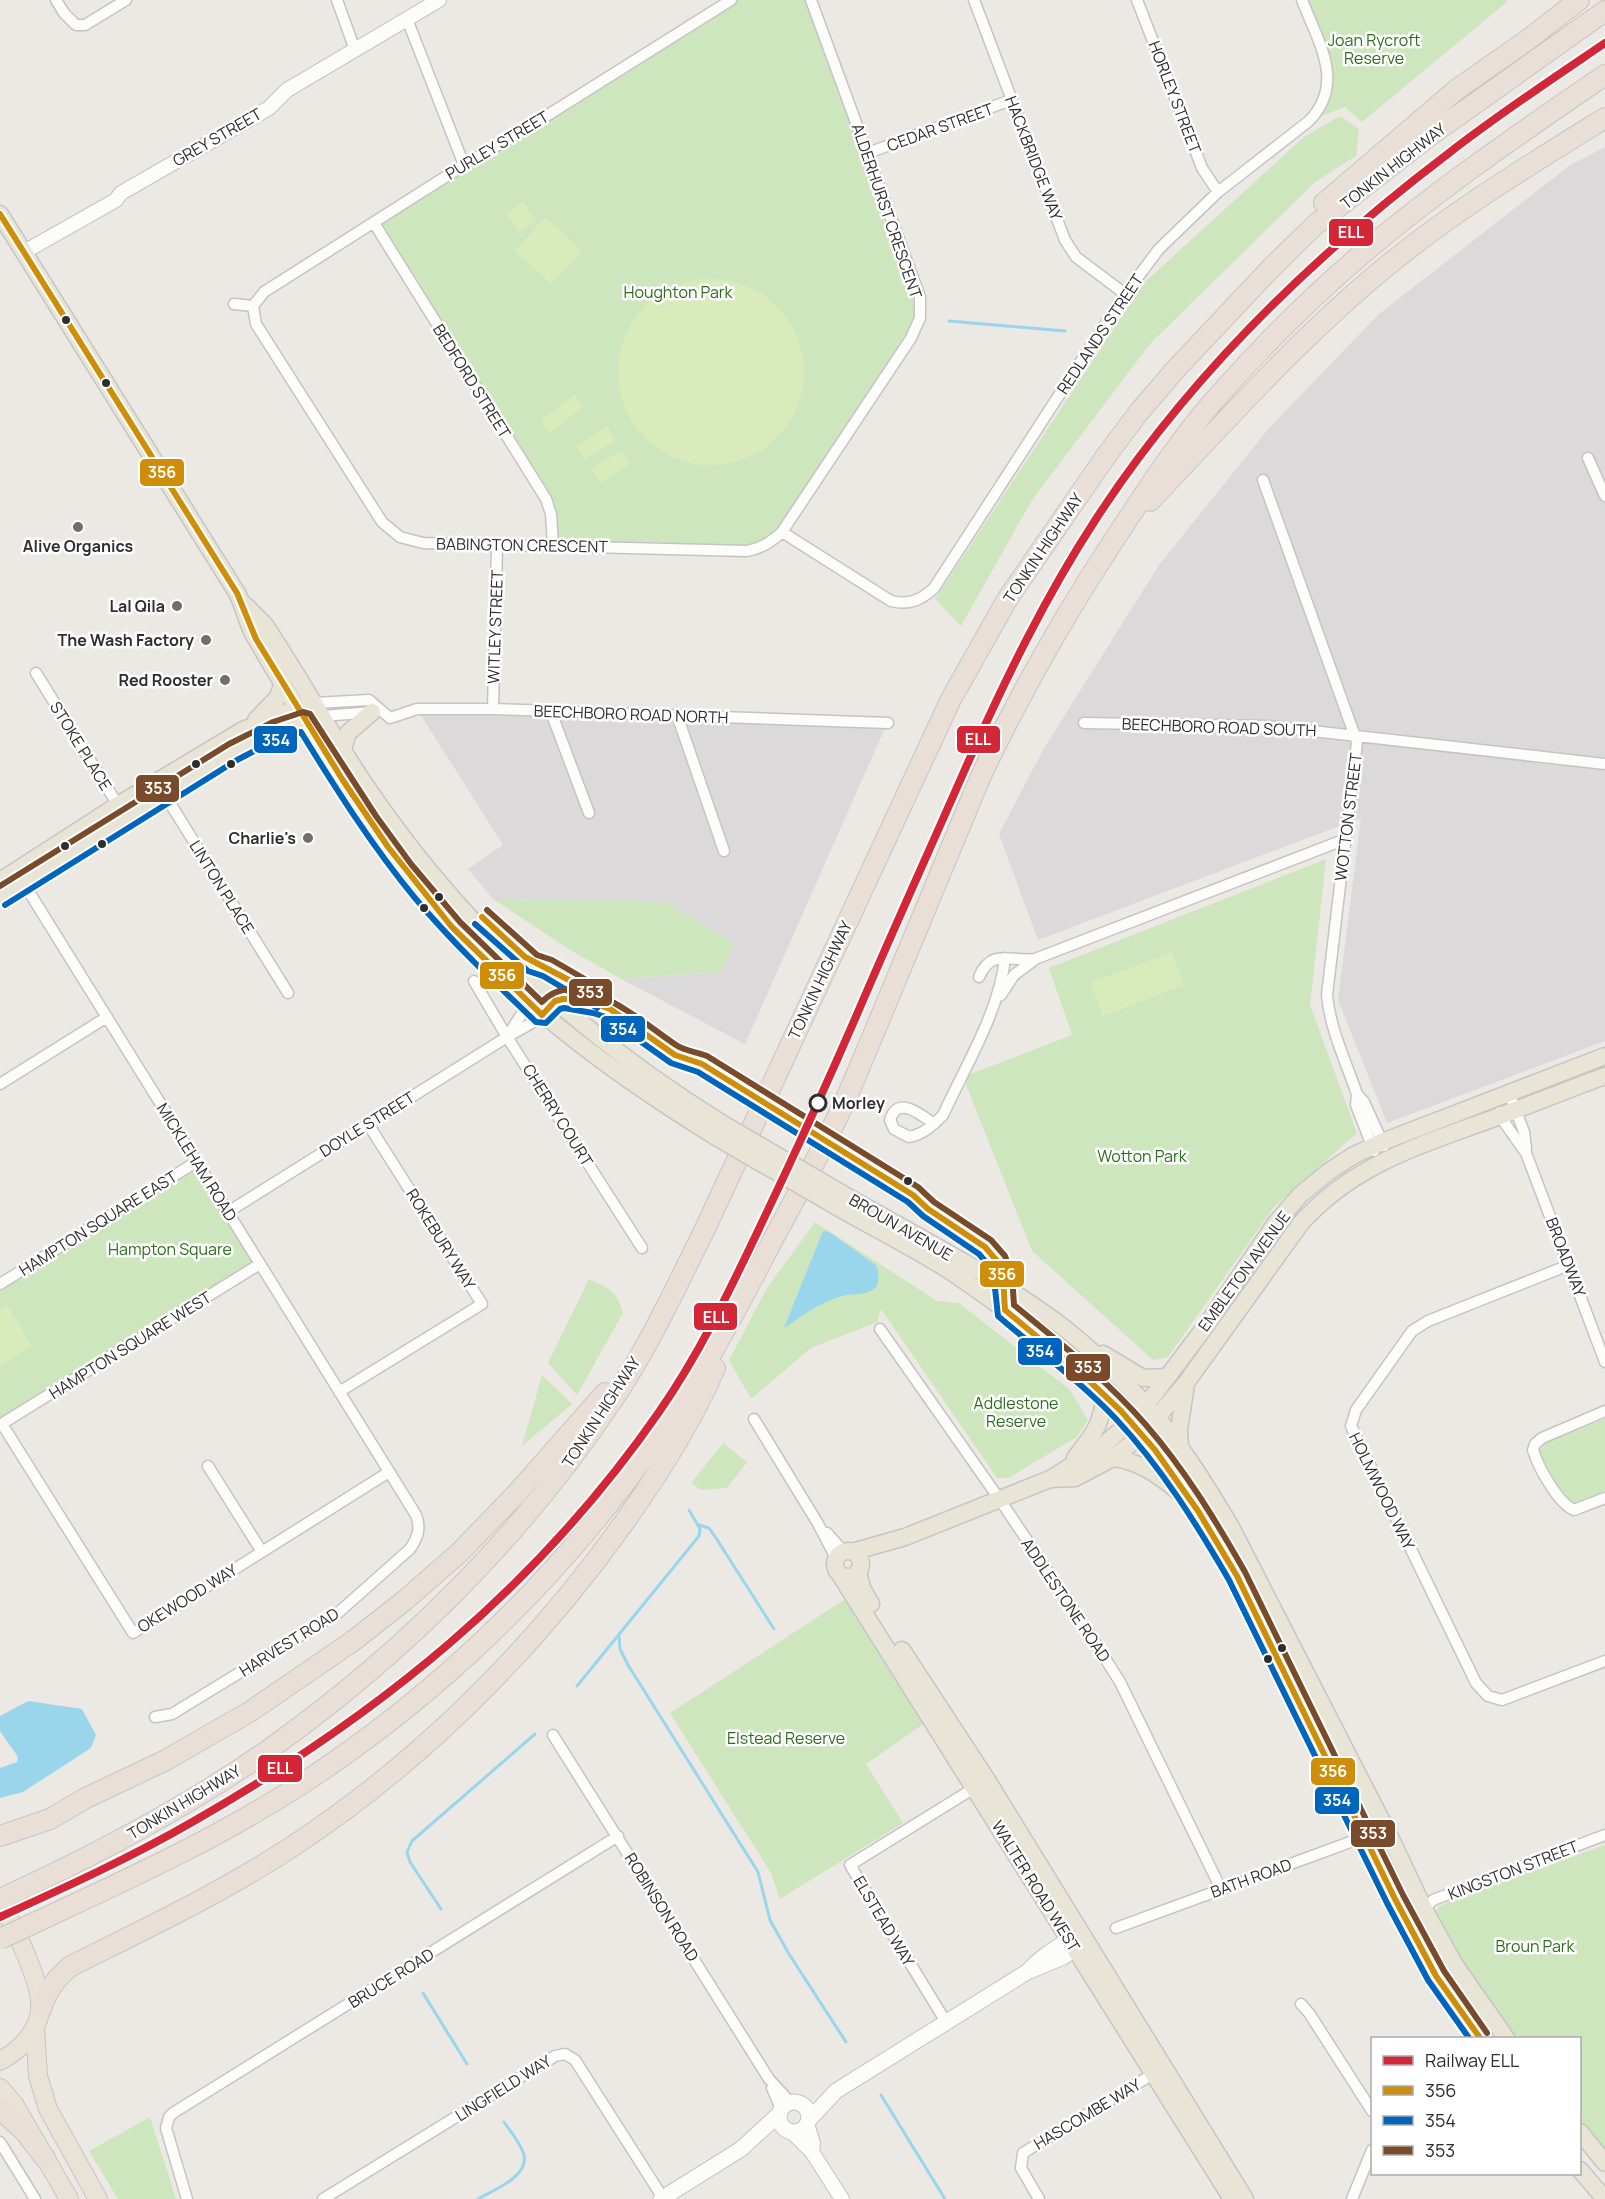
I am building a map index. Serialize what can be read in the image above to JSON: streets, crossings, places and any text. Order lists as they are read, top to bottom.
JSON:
{
  "streets": {
    "highway": ["TONKIN HIGHWAY"],
    "main road": [
      "BEECHBORO ROAD NORTH",
      "BROUN AVENUE",
      "EMBLETON AVENUE",
      "WALTER ROAD WEST",
      "ROBINSON ROAD"
    ],
    "street": [
      "HORLEY STREET",
      "CEDAR STREET",
      "GREY STREET",
      "PURLEY STREET",
      "HACKBRIDGE WAY",
      "ALDERHURST CRESCENT",
      "REDLANDS STREET",
      "BEDFORD STREET",
      "BABINGTON CRESCENT",
      "WITLEY STREET",
      "BEECHBORO ROAD SOUTH",
      "STOKE PLACE",
      "WOTTON STREET",
      "LINTON PLACE",
      "CHERRY COURT",
      "DOYLE STREET",
      "MICKLEHAM ROAD",
      "HAMPTON SQUARE EAST",
      "ROKEBURY WAY",
      "BROADWAY",
      "HAMPTON SQUARE WEST",
      "HOLMWOOD WAY",
      "OKEWOOD WAY",
      "ADDLESTONE ROAD",
      "HARVEST ROAD",
      "KINGSTON STREET",
      "BATH ROAD",
      "ELSTEAD WAY",
      "BRUCE ROAD",
      "LINGFIELD WAY",
      "HASCOMBE WAY"
    ]
  },
  "crossings": [
    ["HORLEY STREET", "REDLANDS STREET"],
    ["CEDAR STREET", "HACKBRIDGE WAY"],
    ["CEDAR STREET", "ALDERHURST CRESCENT"],
    ["PURLEY STREET", "BEDFORD STREET"],
    ["PURLEY STREET", "BABINGTON CRESCENT"],
    ["HACKBRIDGE WAY", "REDLANDS STREET"],
    ["ALDERHURST CRESCENT", "REDLANDS STREET"],
    ["ALDERHURST CRESCENT", "BABINGTON CRESCENT"],
    ["REDLANDS STREET", "BABINGTON CRESCENT"],
    ["BEDFORD STREET", "BABINGTON CRESCENT"],
    ["BABINGTON CRESCENT", "WITLEY STREET"],
    ["WITLEY STREET", "BEECHBORO ROAD NORTH"],
    ["BEECHBORO ROAD NORTH", "STOKE PLACE"],
    ["BEECHBORO ROAD NORTH", "LINTON PLACE"],
    ["BEECHBORO ROAD NORTH", "MICKLEHAM ROAD"],
    ["BEECHBORO ROAD NORTH", "BROUN AVENUE"],
    ["BEECHBORO ROAD SOUTH", "WOTTON STREET"],
    ["WOTTON STREET", "EMBLETON AVENUE"],
    ["CHERRY COURT", "DOYLE STREET"],
    ["DOYLE STREET", "MICKLEHAM ROAD"],
    ["DOYLE STREET", "BROUN AVENUE"],
    ["DOYLE STREET", "ROKEBURY WAY"],
    ["MICKLEHAM ROAD", "HAMPTON SQUARE EAST"],
    ["MICKLEHAM ROAD", "ROKEBURY WAY"],
    ["MICKLEHAM ROAD", "HAMPTON SQUARE WEST"],
    ["MICKLEHAM ROAD", "OKEWOOD WAY"],
    ["MICKLEHAM ROAD", "HARVEST ROAD"],
    ["BROUN AVENUE", "EMBLETON AVENUE"],
    ["BROUN AVENUE", "KINGSTON STREET"],
    ["BROUN AVENUE", "BATH ROAD"],
    ["BROADWAY", "EMBLETON AVENUE"],
    ["BROADWAY", "HOLMWOOD WAY"],
    ["EMBLETON AVENUE", "ADDLESTONE ROAD"],
    ["EMBLETON AVENUE", "WALTER ROAD WEST"],
    ["HAMPTON SQUARE WEST", "OKEWOOD WAY"],
    ["ADDLESTONE ROAD", "BATH ROAD"],
    ["WALTER ROAD WEST", "ELSTEAD WAY"],
    ["WALTER ROAD WEST", "HASCOMBE WAY"],
    ["ROBINSON ROAD", "BRUCE ROAD"]
  ],
  "parks": [
    "Joan Rycroft Reserve",
    "Houghton Park",
    "Wotton Park",
    "Hampton Square",
    "Addlestone Reserve",
    "Elstead Reserve",
    "Broun Park"
  ],
  "places": [
    "Alive Organics",
    "Lal Qila",
    "The Wash Factory",
    "Red Rooster",
    "Charlie's",
    "Morley"
  ],
  "lines": [
    "rail line ELL",
    "transit line 356",
    "transit line 353",
    "transit line 354"
  ],
  "legend": [
    "Railway ELL",
    "356",
    "354",
    "353"
  ]
}
